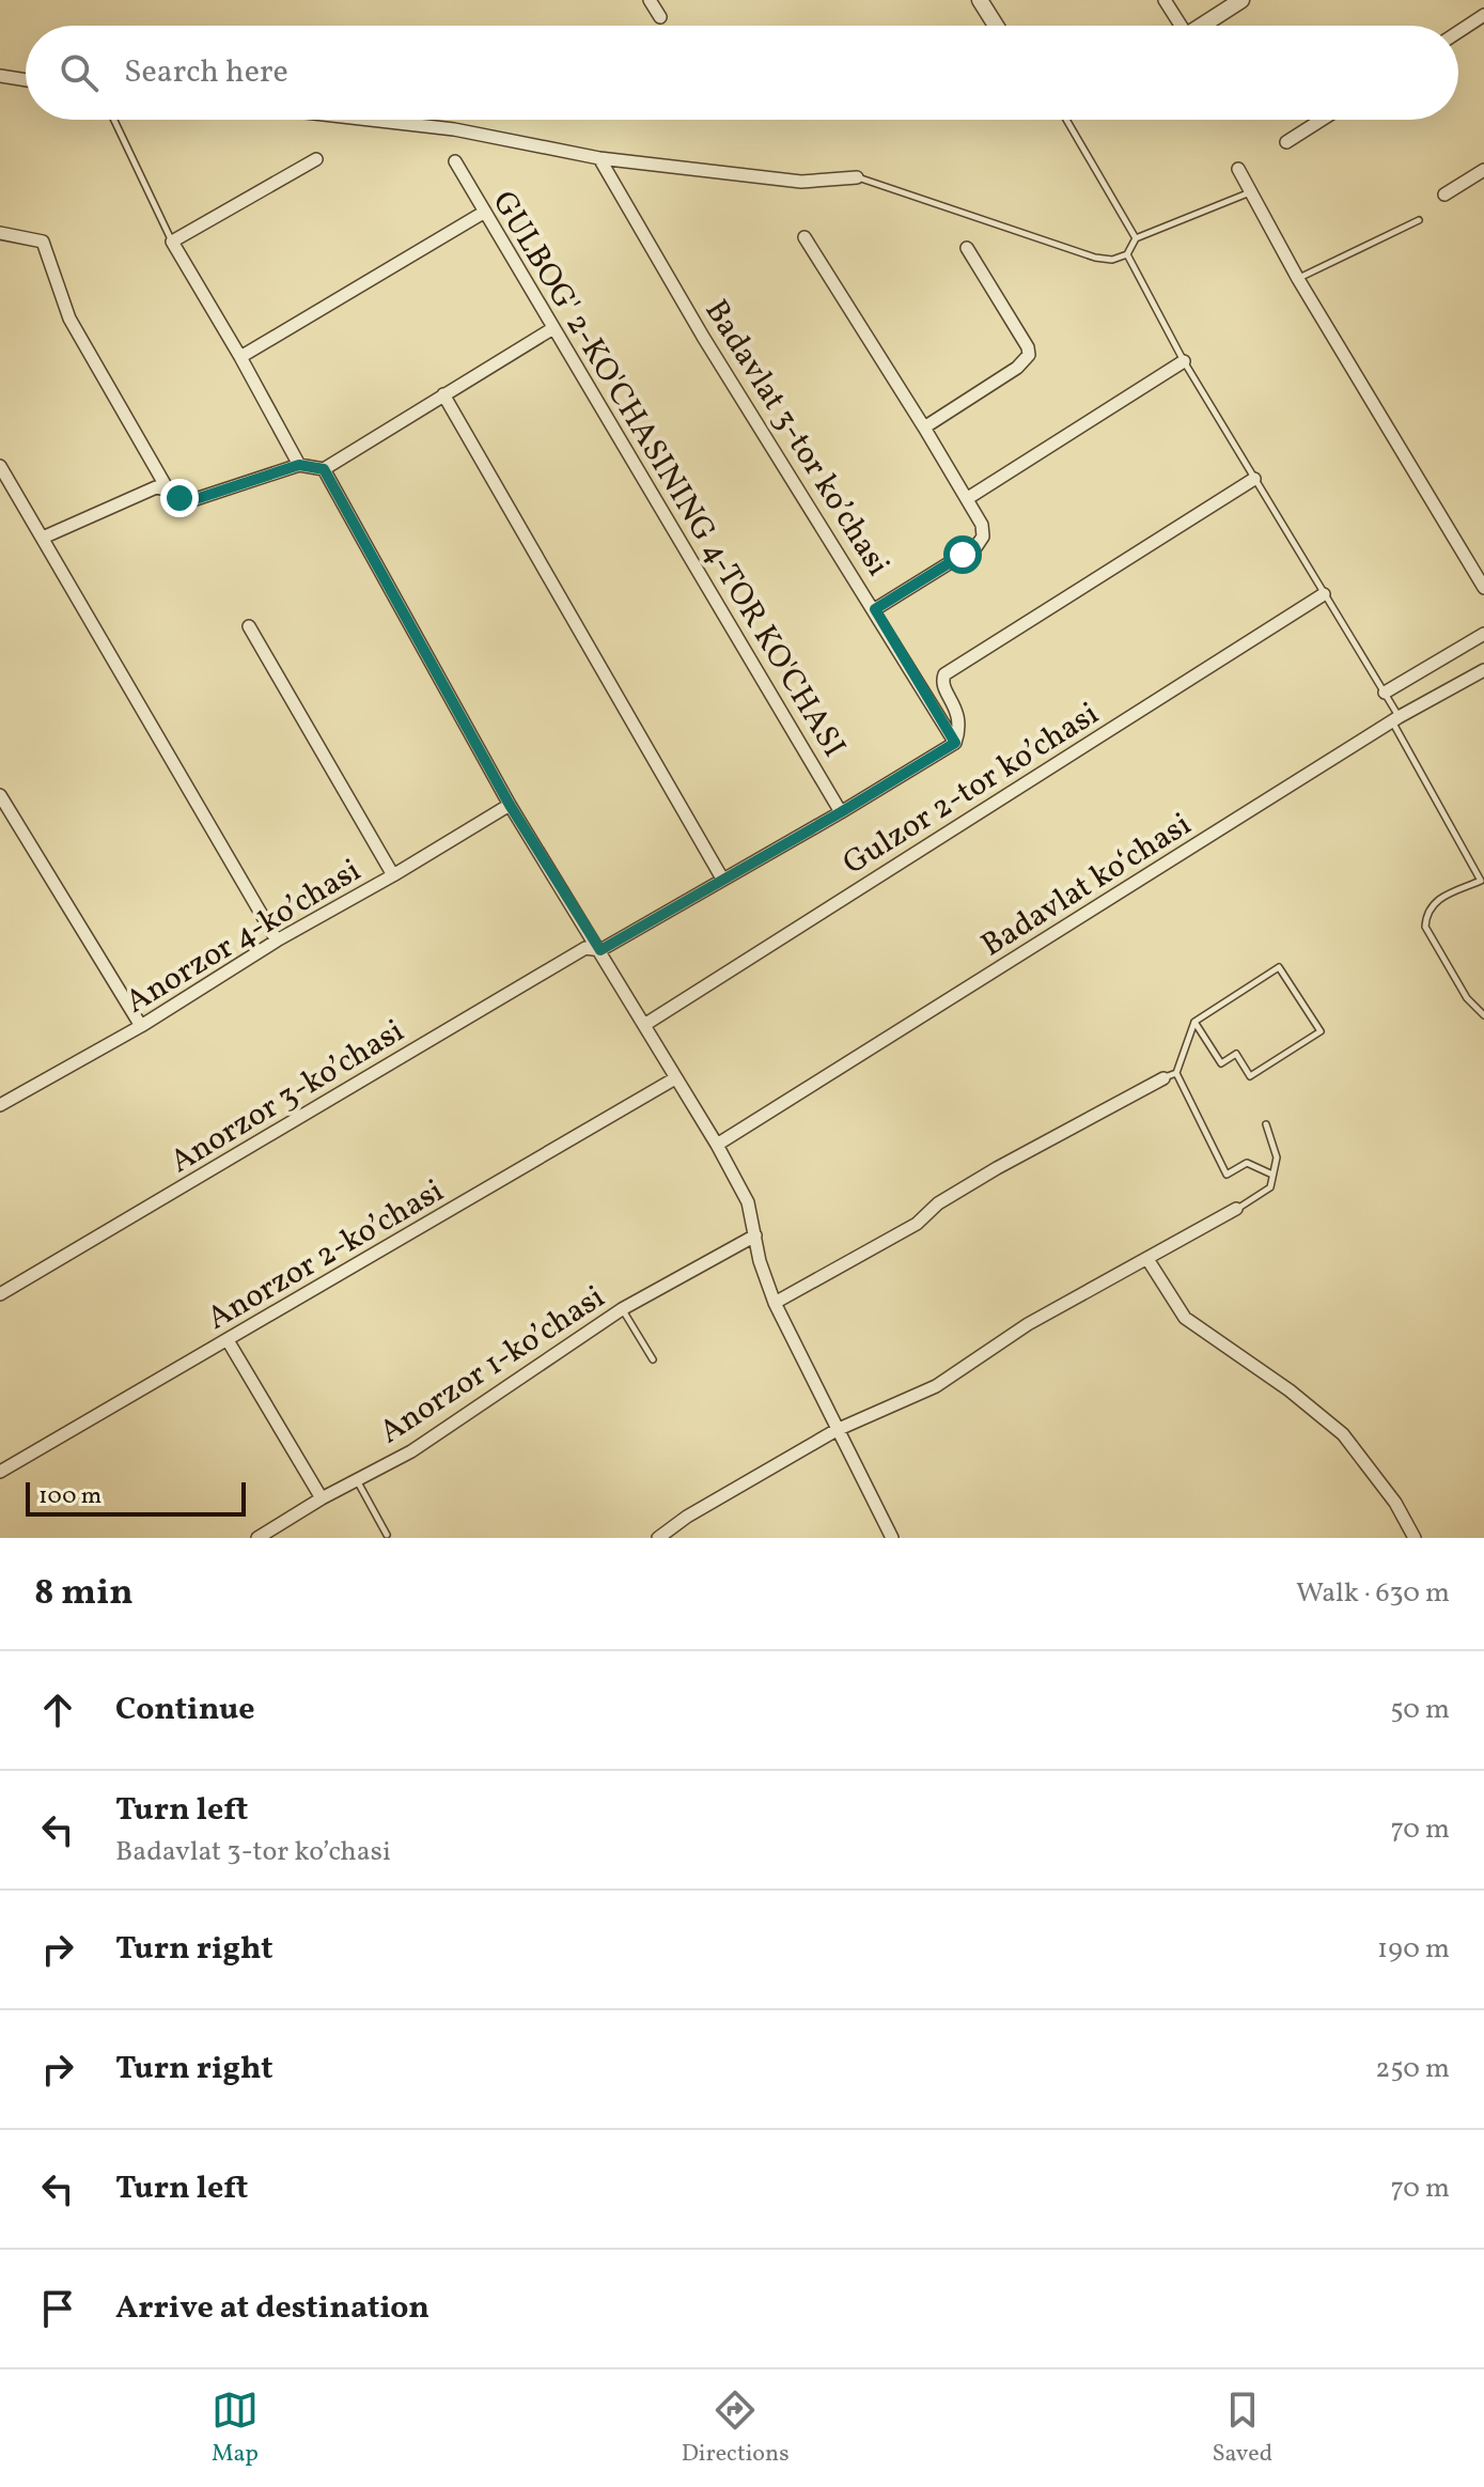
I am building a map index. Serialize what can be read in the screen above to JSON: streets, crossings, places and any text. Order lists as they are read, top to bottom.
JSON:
{
  "streets": {
    "street": [
      "Badavlat 3-tor koʼchasi",
      "GULBOG' 2-KO'CHASINING 4-TOR KO'CHASI",
      "Gulzor 2-tor koʼchasi",
      "Badavlat koʻchasi",
      "Аnorzor 4-koʼchasi",
      "Аnorzor 3-koʼchasi",
      "Аnorzor 2-koʼchasi",
      "Аnorzor 1-koʼchasi"
    ]
  },
  "crossings": [
    ["Badavlat 3-tor koʼchasi", "Аnorzor 3-koʼchasi"],
    ["GULBOG' 2-KO'CHASINING 4-TOR KO'CHASI", "Аnorzor 3-koʼchasi"]
  ],
  "scale_bar": "100 m",
  "page": {
    "search": "Search here",
    "scale": "100 m",
    "heading": ["8 min", "Walk · 630 m"],
    "list": [
      ["Continue", "50 m"],
      ["Turn left", "Badavlat 3-tor koʼchasi", "70 m"],
      ["Turn right", "190 m"],
      ["Turn right", "250 m"],
      ["Turn left", "70 m"],
      "Arrive at destination"
    ],
    "nav": ["Map", "Directions", "Saved"]
  }
}
